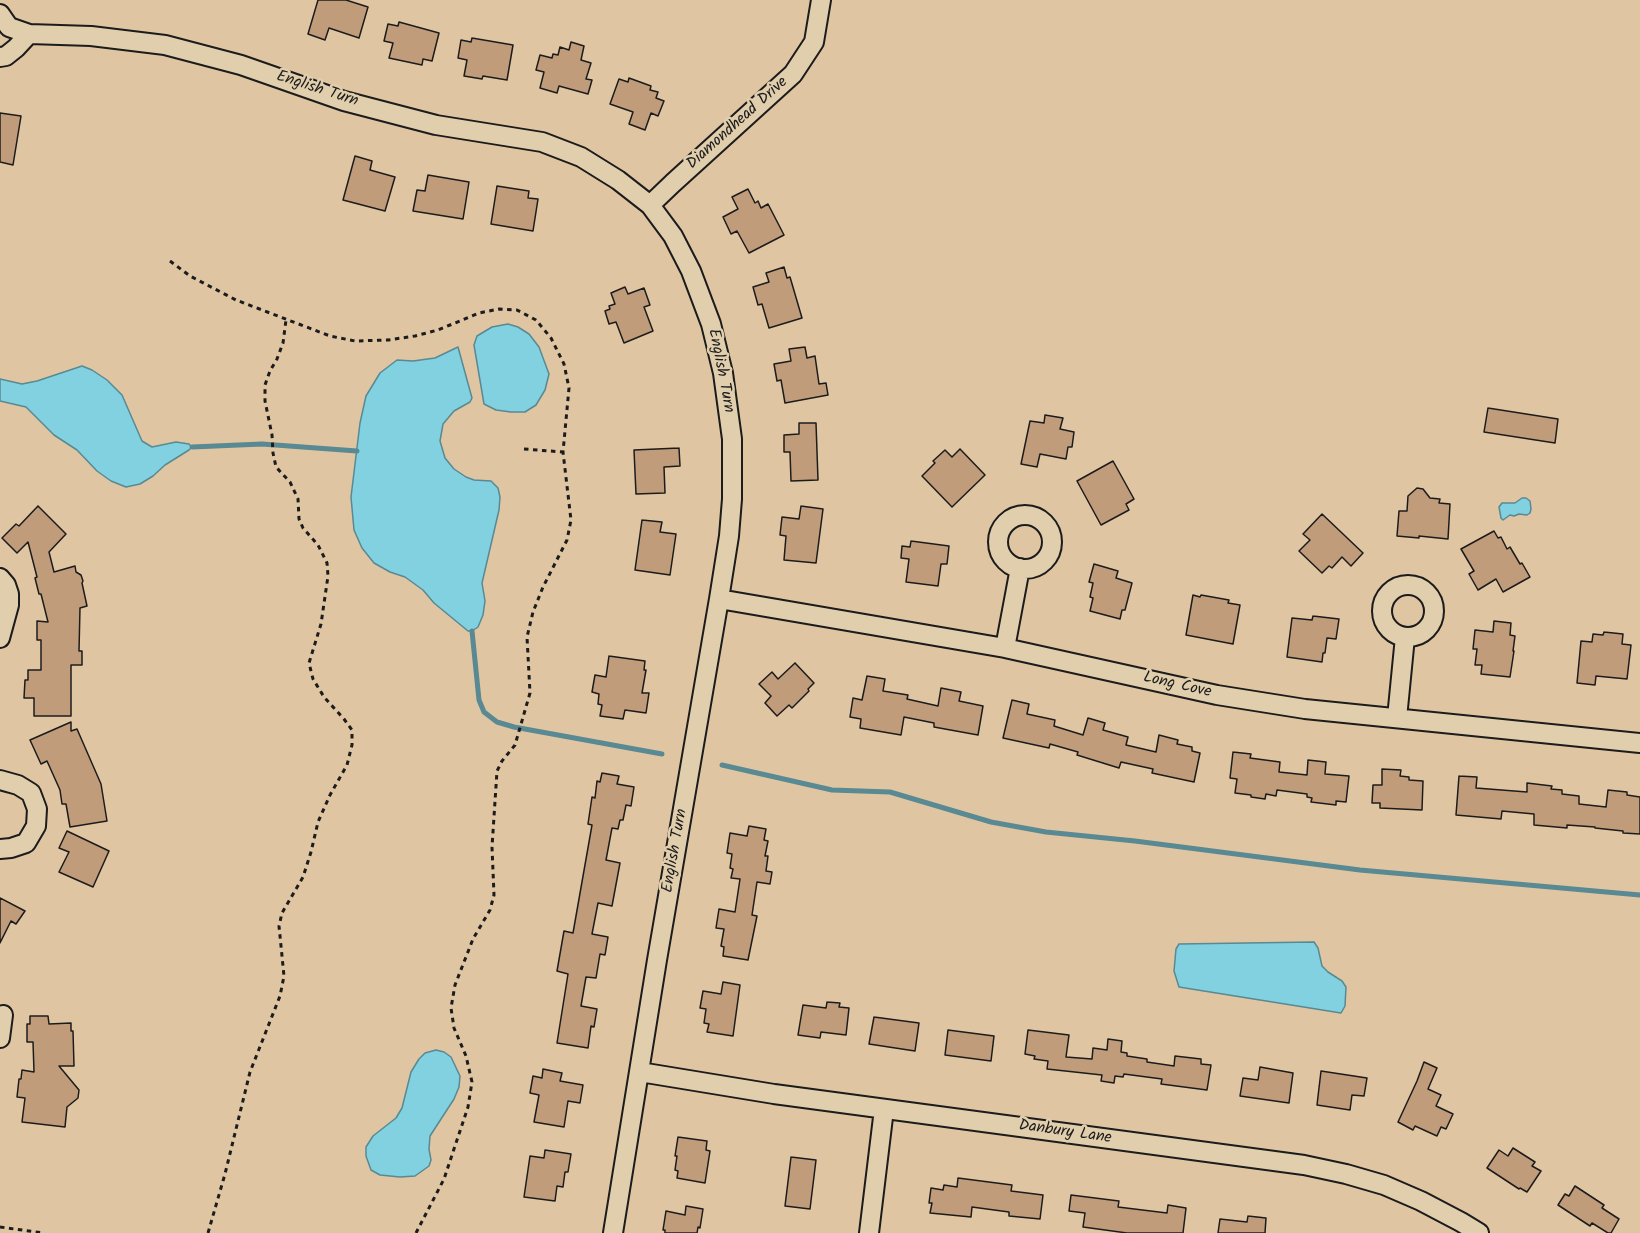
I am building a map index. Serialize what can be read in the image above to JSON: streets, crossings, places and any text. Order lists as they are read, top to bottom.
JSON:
{
  "streets": {
    "street": [
      "English Turn",
      "Diamondhead Drive",
      "Long Cove",
      "Danbury Lane"
    ]
  },
  "crossings": [
    ["English Turn", "Diamondhead Drive"],
    ["English Turn", "Long Cove"],
    ["English Turn", "Danbury Lane"]
  ]
}
